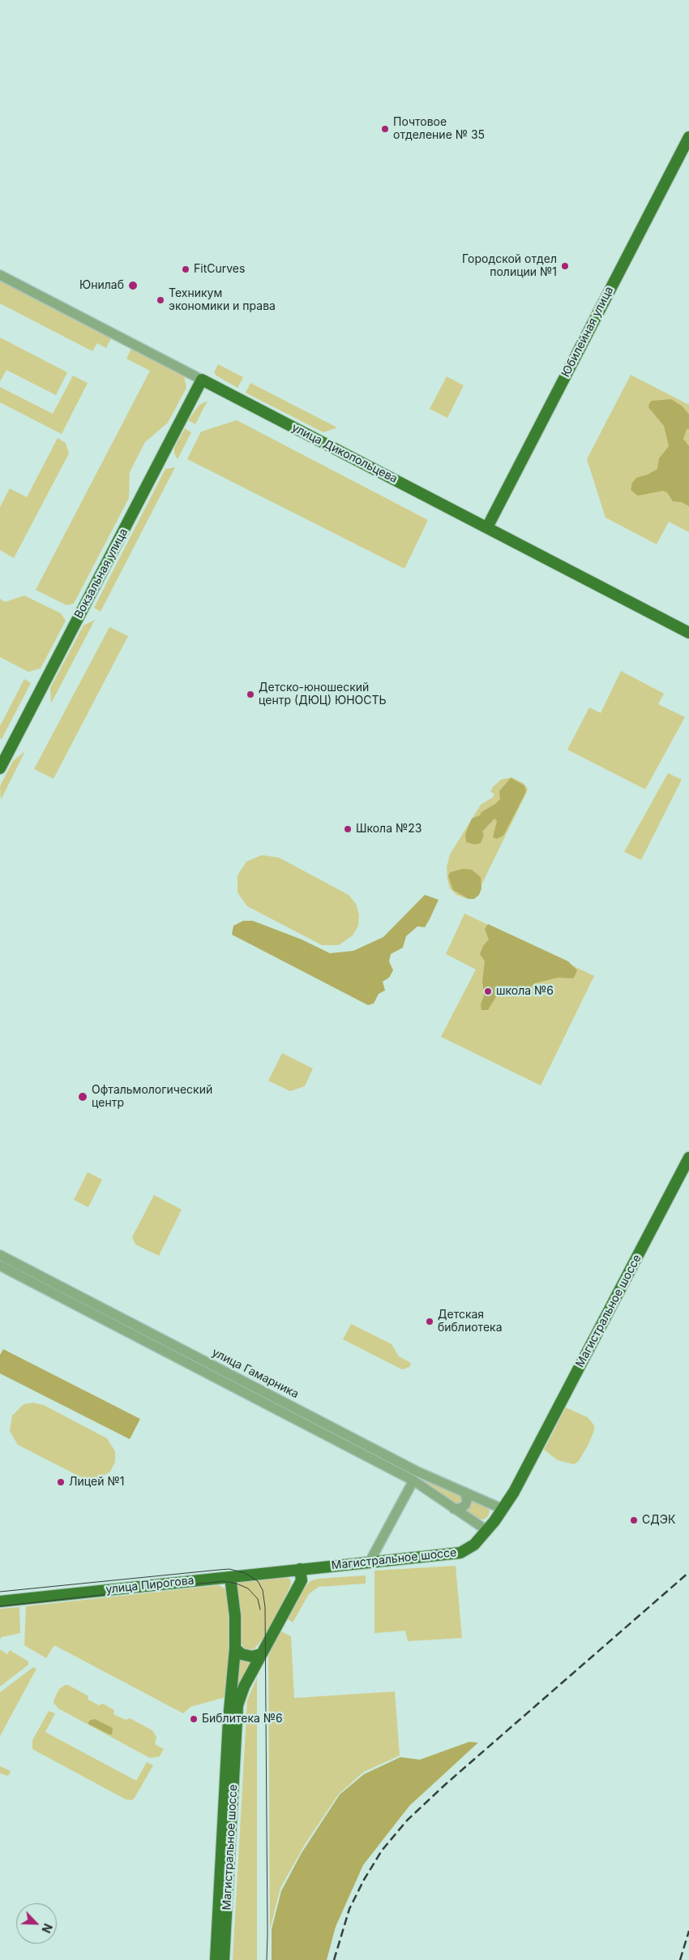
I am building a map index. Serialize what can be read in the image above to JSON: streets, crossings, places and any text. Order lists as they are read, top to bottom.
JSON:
{
  "streets": {
    "main road": [
      "Юбилейная улица",
      "улица Дикопольцева",
      "Вокзальная улица",
      "Магистральное шоссе",
      "улица Пирогова"
    ],
    "street": ["улица Гамарника"]
  },
  "crossings": [
    ["Юбилейная улица", "улица Дикопольцева"],
    ["улица Дикопольцева", "Вокзальная улица"],
    ["Магистральное шоссе", "улица Гамарника"],
    ["Магистральное шоссе", "улица Пирогова"]
  ],
  "places": [
    "Почтовое отделение № 35",
    "Городской отдел полиции №1",
    "FitCurves",
    "Юнилаб",
    "Техникум экономики и права",
    "Детско-юношеский центр (ДЮЦ) ЮНОСТЬ",
    "Школа №23",
    "школа №6",
    "Офтальмологический центр",
    "Детская библиотека",
    "Лицей №1",
    "СДЭК",
    "Библитека №6"
  ],
  "north": "bottom right"
}
